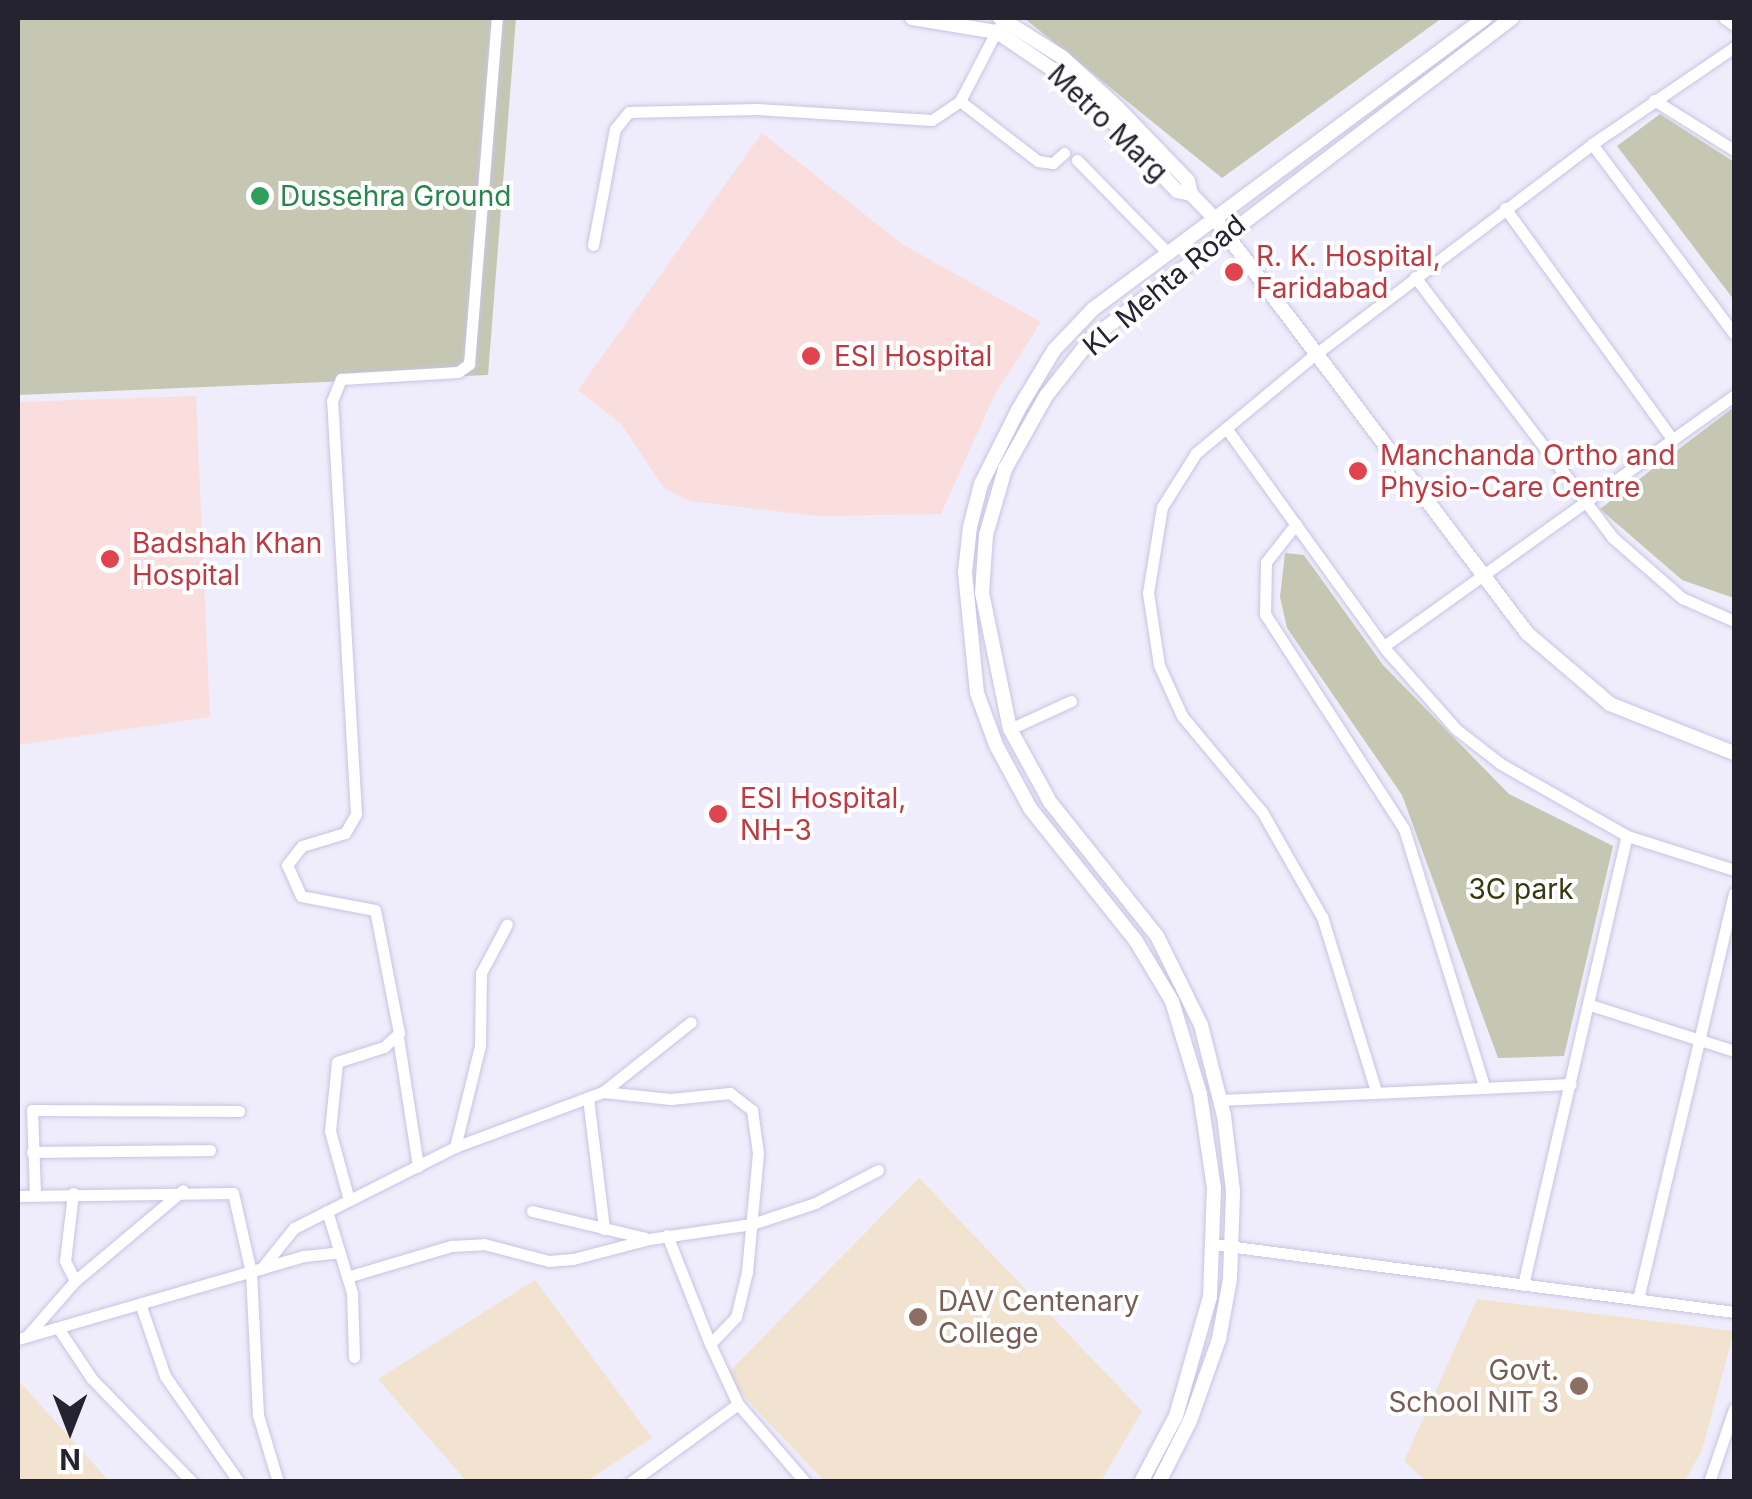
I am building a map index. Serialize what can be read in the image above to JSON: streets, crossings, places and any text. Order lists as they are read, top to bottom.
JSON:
{
  "streets": {
    "street": ["Metro Marg", "KL Mehta Road"]
  },
  "crossings": [
    ["Metro Marg", "KL Mehta Road"]
  ],
  "parks": ["3C park"],
  "places": [
    "Dussehra Ground",
    "R. K. Hospital, Faridabad",
    "ESI Hospital",
    "Manchanda Ortho and Physio-Care Centre",
    "Badshah Khan Hospital",
    "ESI Hospital, NH-3",
    "DAV Centenary College",
    "Govt. School NIT 3"
  ],
  "north": "bottom"
}
